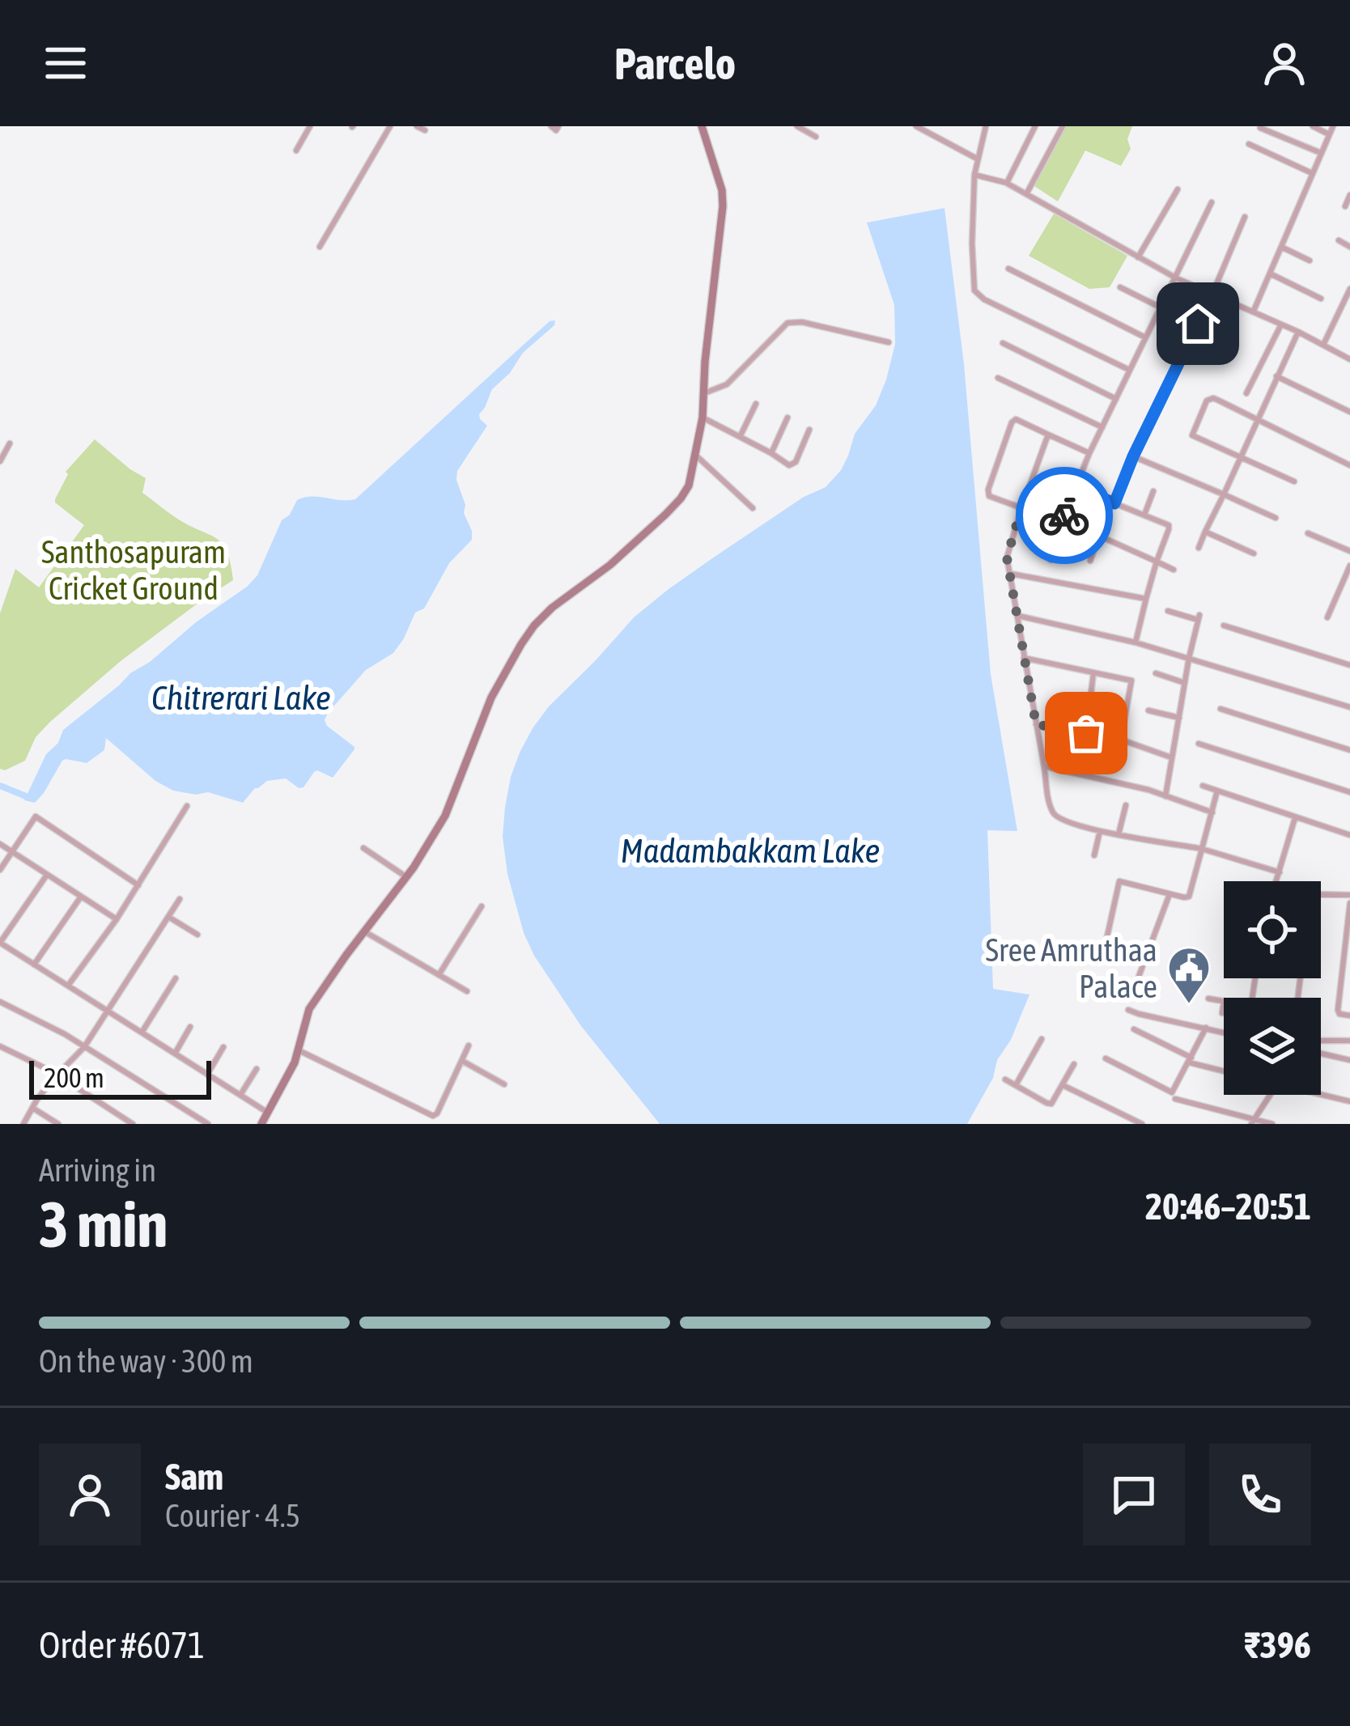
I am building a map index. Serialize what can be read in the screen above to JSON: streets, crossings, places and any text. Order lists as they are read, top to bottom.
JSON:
{
  "water": ["Chitrerari Lake", "Madambakkam Lake"],
  "parks": ["Santhosapuram Cricket Ground"],
  "places": {
    "public building": ["Sree Amruthaa Palace"]
  },
  "scale_bar": "200 m",
  "page": {
    "header": "Parcelo",
    "scale": "200 m",
    "heading": ["3 min", "Arriving in", "20:46–20:51"],
    "panel": [
      "Sam",
      "Courier · 4.5",
      "Order #6071",
      "₹396"
    ],
    "bar": "On the way · 300 m"
  }
}
